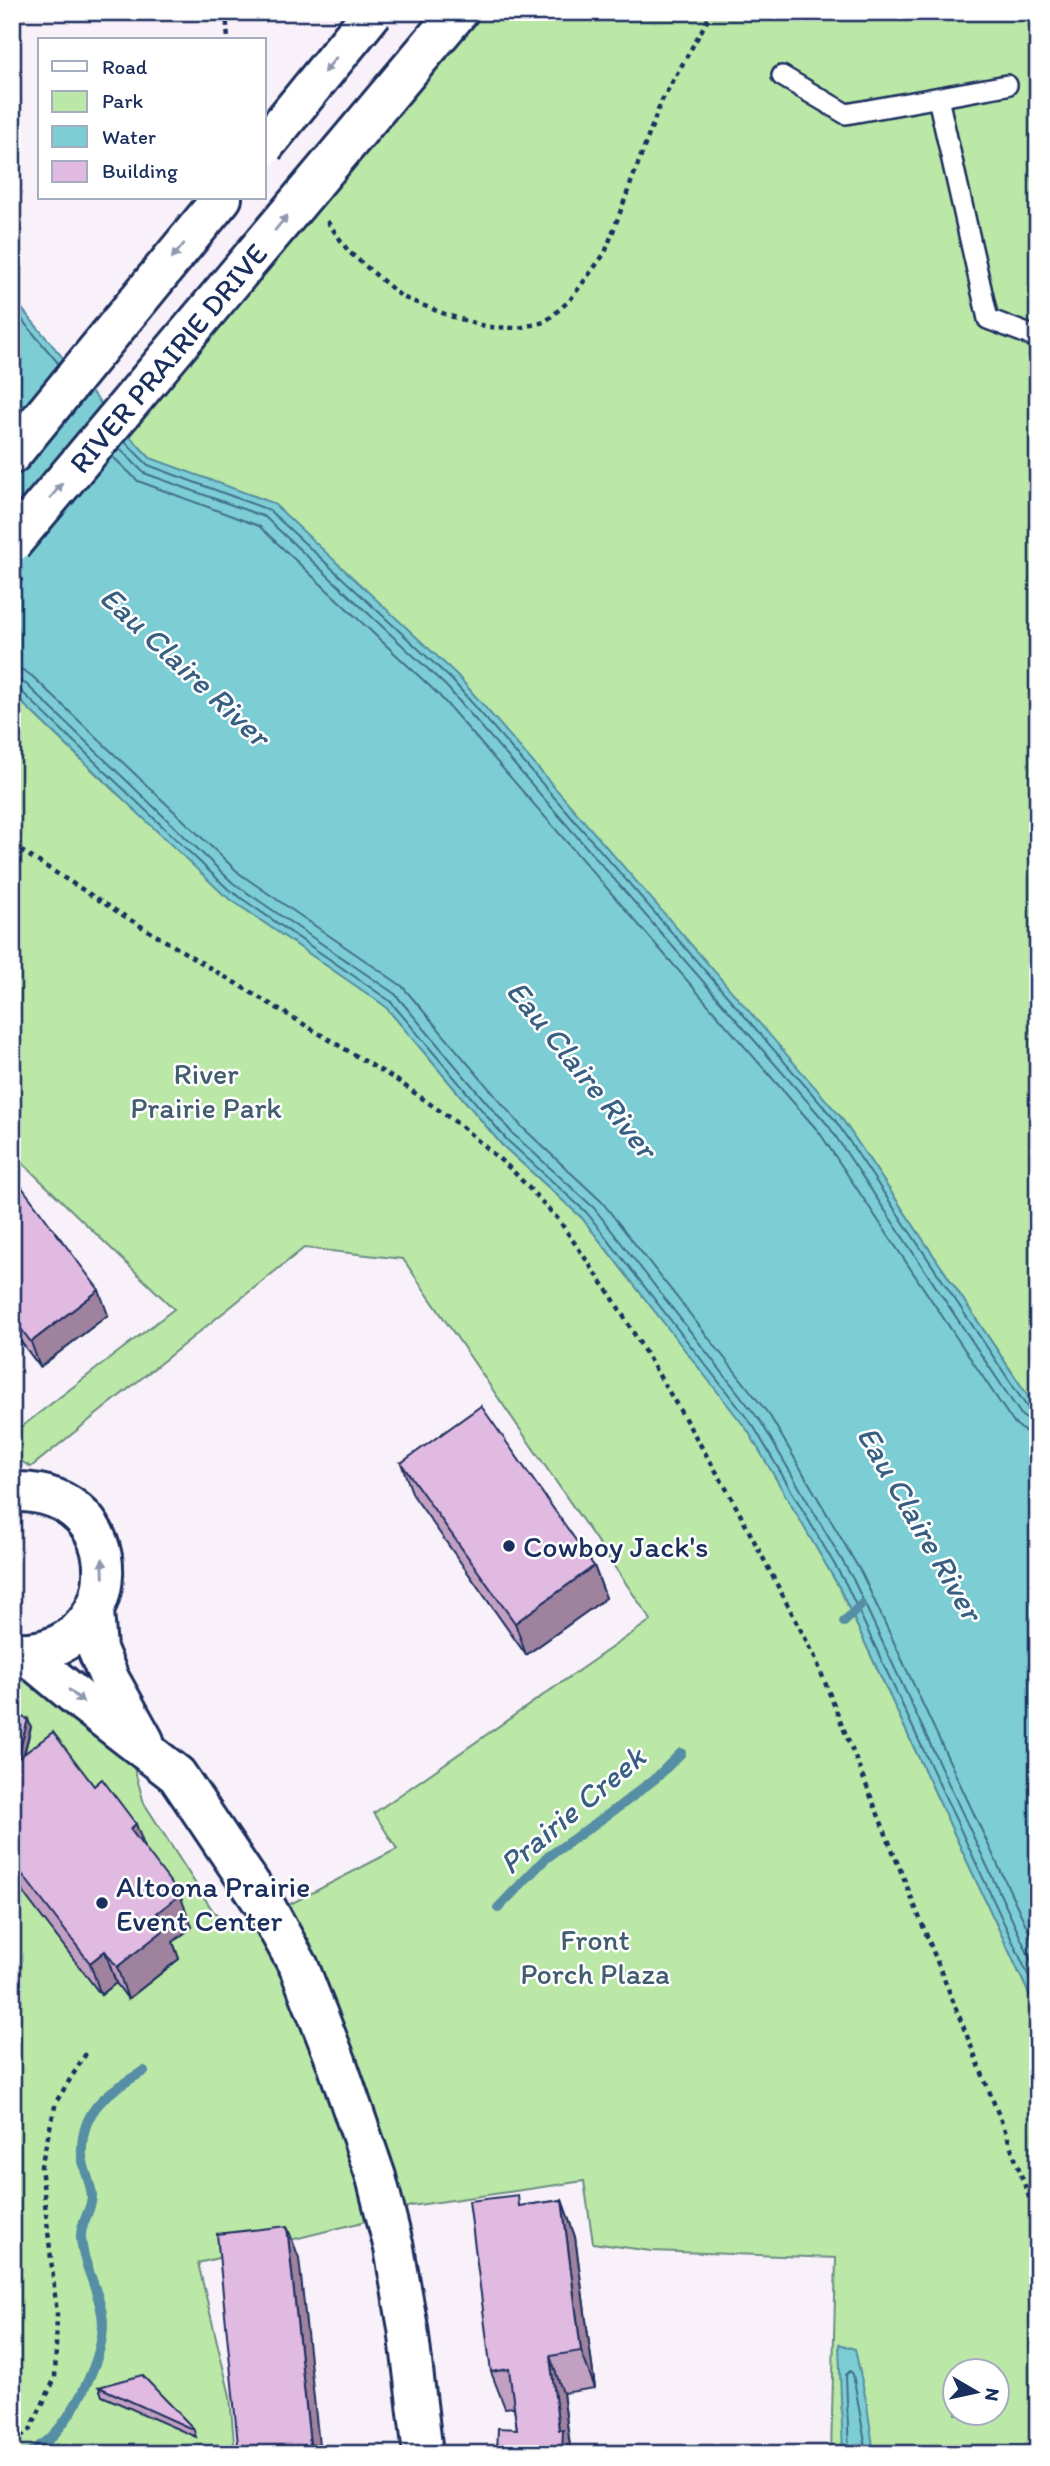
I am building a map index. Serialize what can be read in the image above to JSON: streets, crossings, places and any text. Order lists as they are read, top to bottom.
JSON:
{
  "streets": {
    "street": ["RIVER PRAIRIE DRIVE"]
  },
  "water": ["Eau Claire River", "Prairie Creek"],
  "parks": ["River Prairie Park", "Front Porch Plaza"],
  "places": ["Cowboy Jack's", "Altoona Prairie Event Center"],
  "legend": [
    "Road",
    "Park",
    "Water",
    "Building"
  ],
  "north": "right"
}
